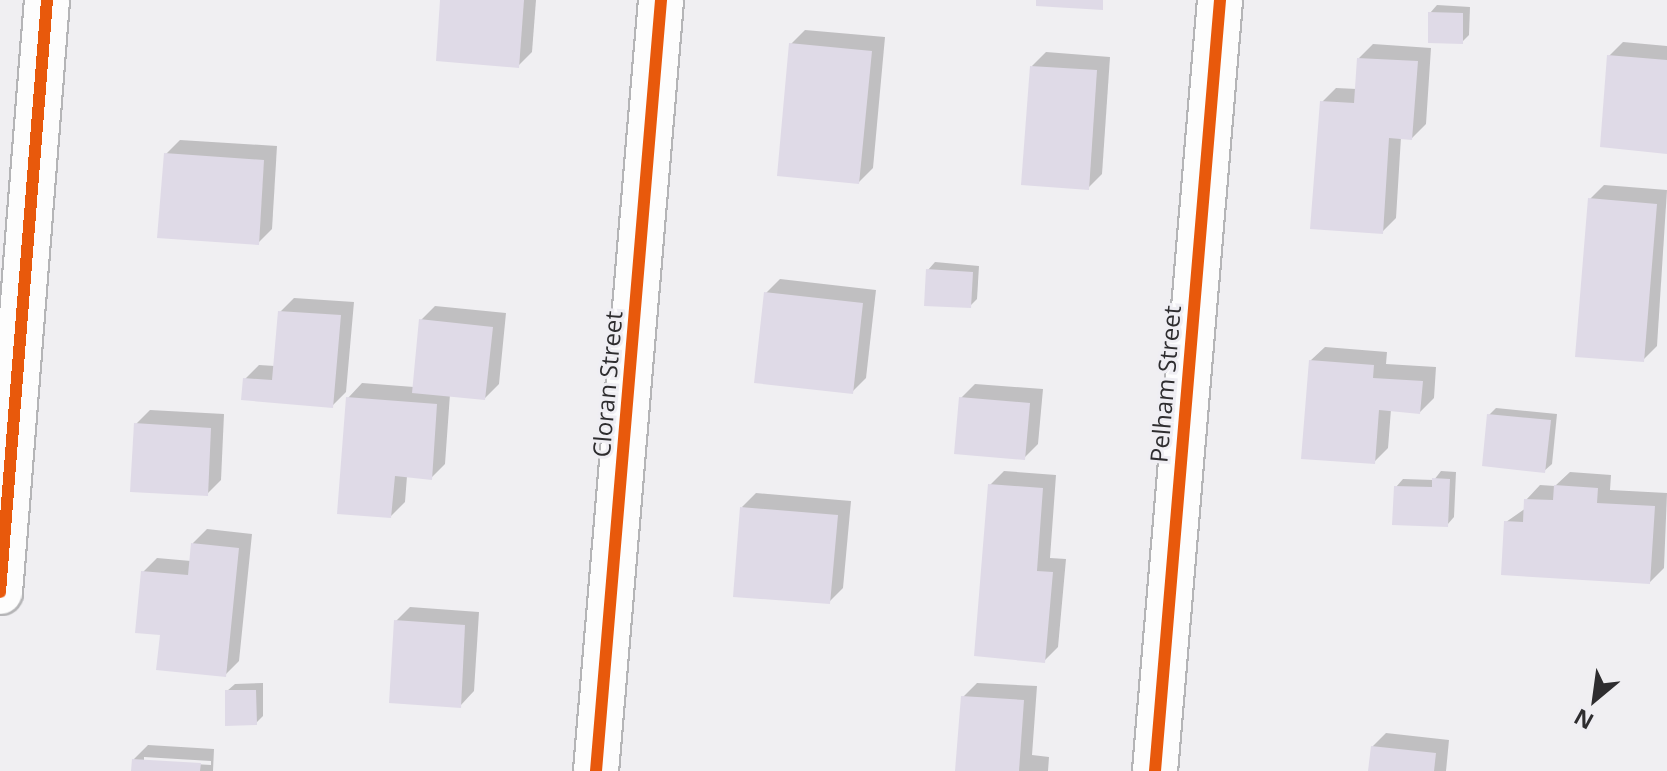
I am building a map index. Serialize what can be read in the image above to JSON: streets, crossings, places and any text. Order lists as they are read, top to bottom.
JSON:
{
  "streets": {
    "street": ["Cloran Street", "Pelham Street"]
  },
  "north": "bottom left"
}
